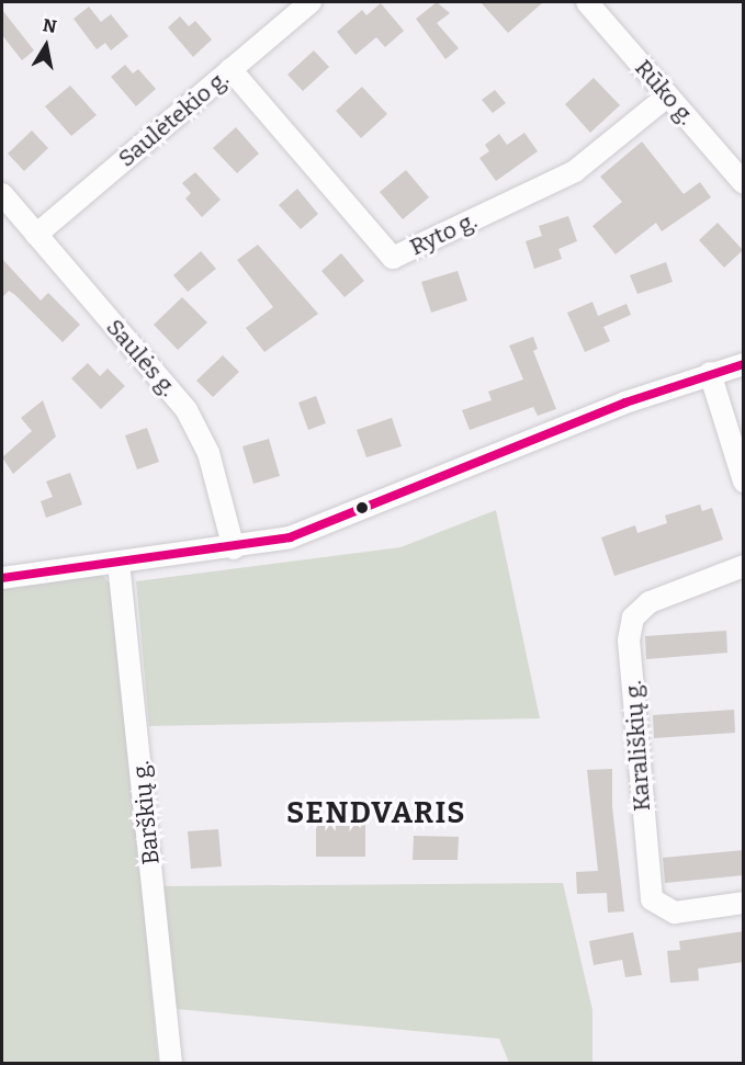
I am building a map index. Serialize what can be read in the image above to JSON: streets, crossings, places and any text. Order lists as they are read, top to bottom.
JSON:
{
  "streets": {
    "street": [
      "Rūko g.",
      "Saulėtekio g.",
      "Ryto g.",
      "Saulės g.",
      "Karališkių g.",
      "Barškių g."
    ]
  },
  "crossings": [
    ["Rūko g.", "Ryto g."],
    ["Saulėtekio g.", "Ryto g."],
    ["Saulėtekio g.", "Saulės g."]
  ],
  "districts": ["SENDVARIS"],
  "north": "top"
}
